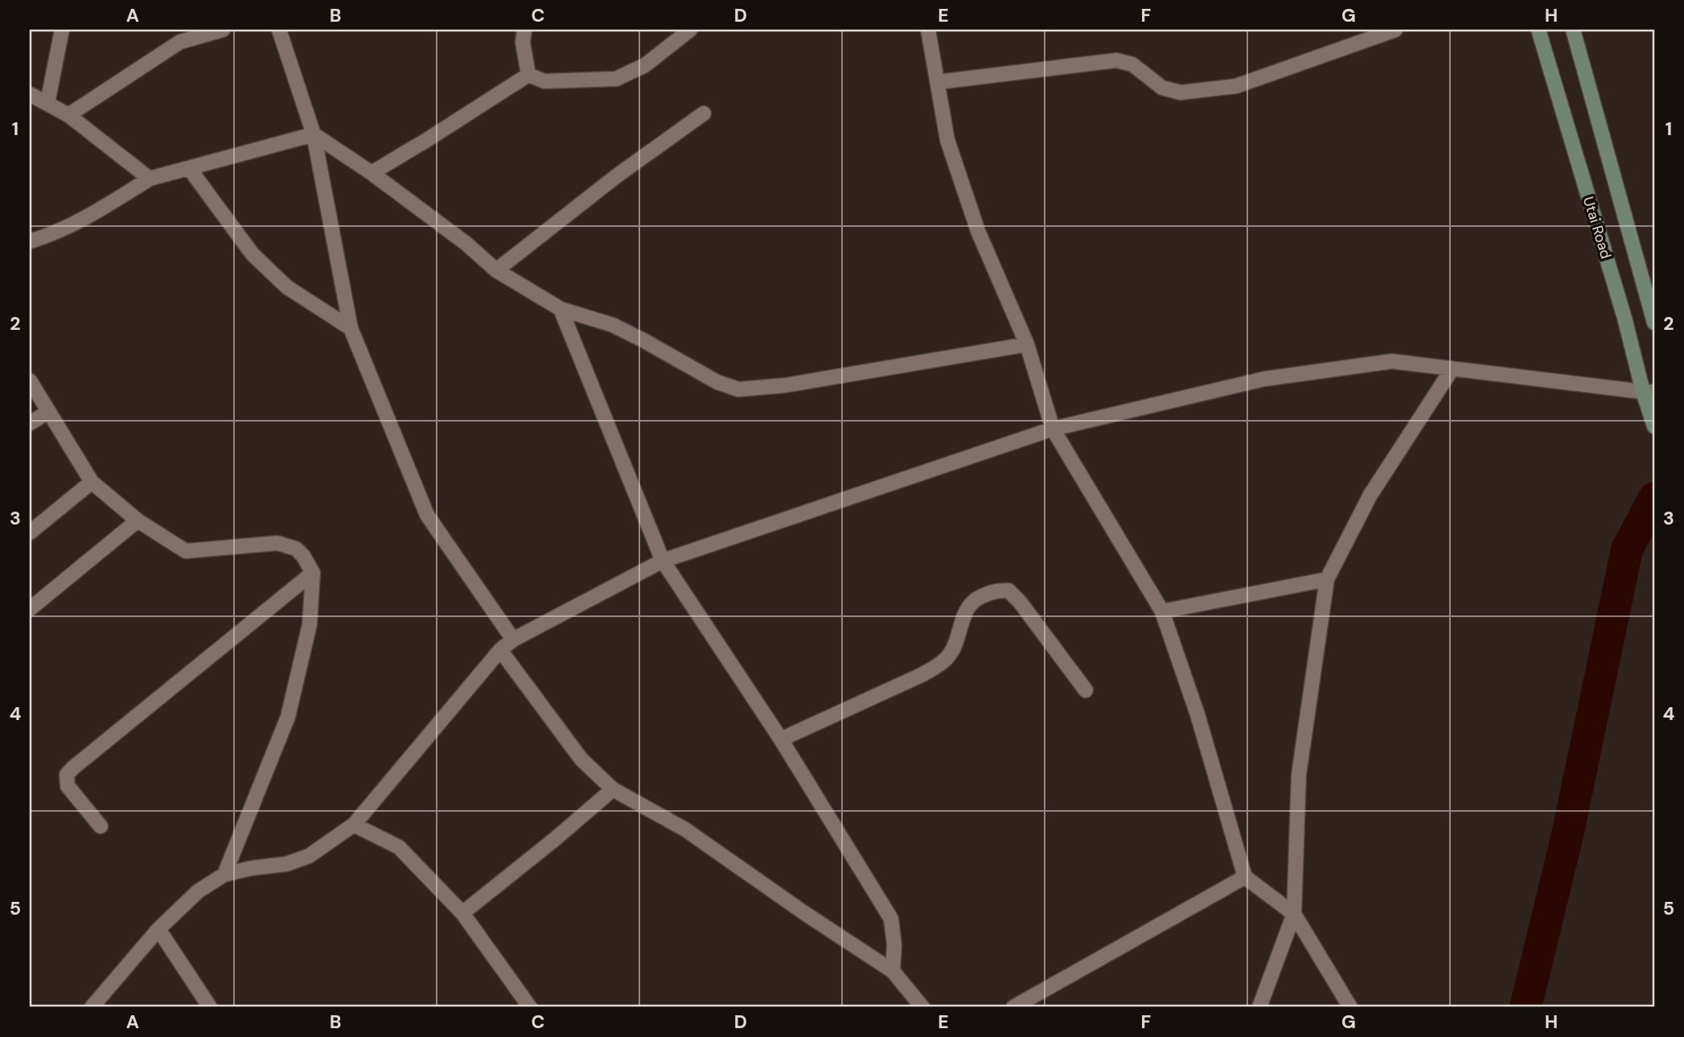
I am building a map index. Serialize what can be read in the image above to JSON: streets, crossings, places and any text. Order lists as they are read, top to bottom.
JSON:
{
  "streets": {
    "main road": ["Utai Road"]
  },
  "grid": {
    "columns": [
      "A",
      "B",
      "C",
      "D",
      "E",
      "F",
      "G",
      "H"
    ],
    "rows": [
      "1",
      "2",
      "3",
      "4",
      "5"
    ]
  }
}
